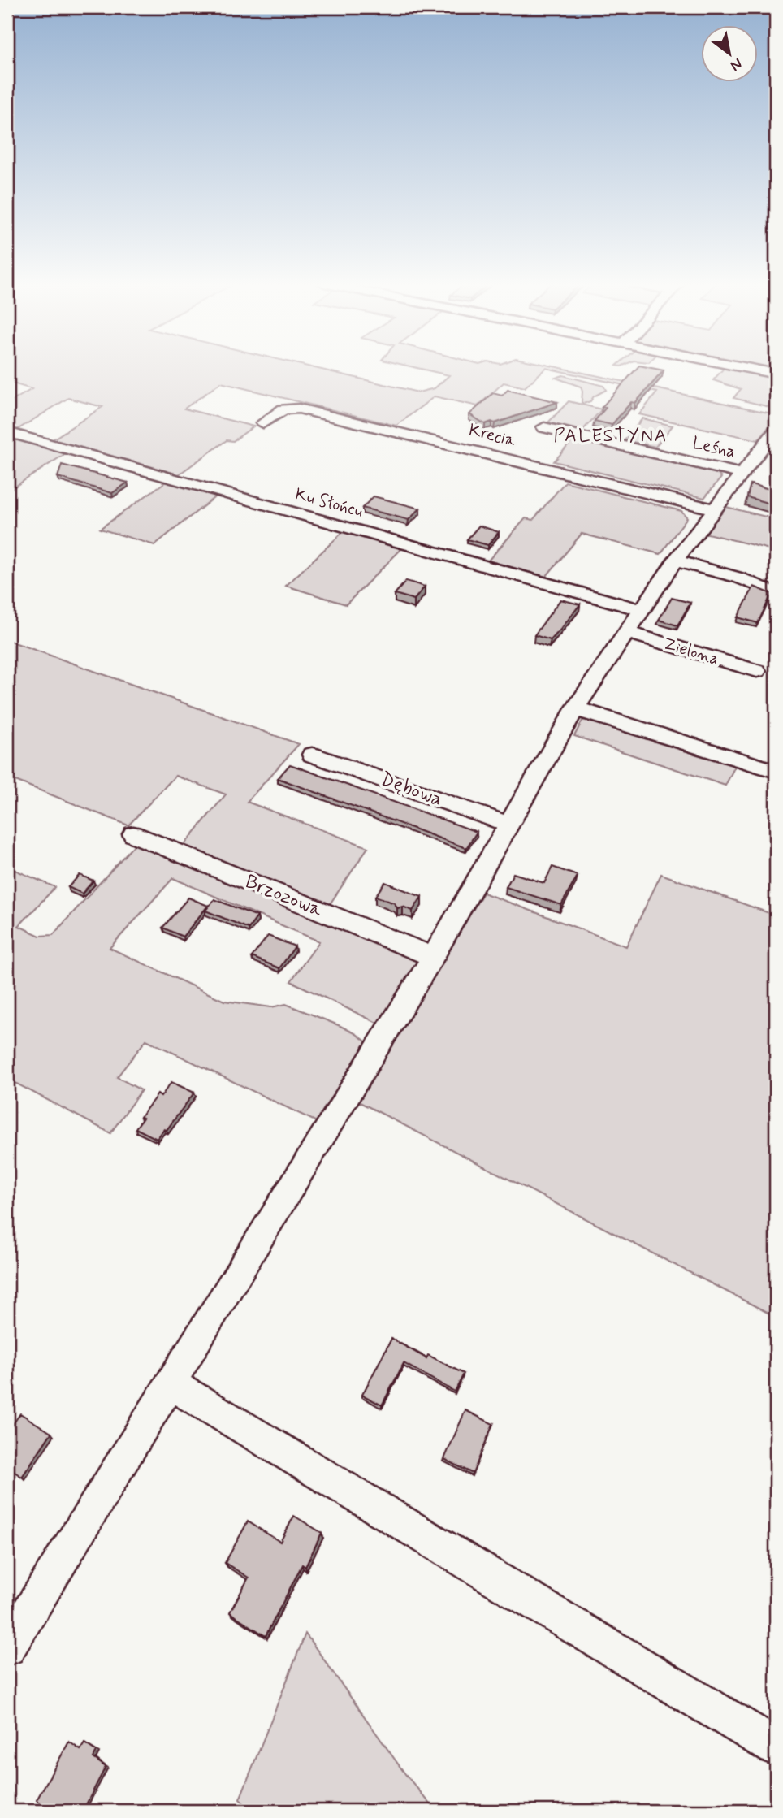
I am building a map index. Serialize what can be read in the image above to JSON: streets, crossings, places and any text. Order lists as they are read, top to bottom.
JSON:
{
  "streets": {
    "street": [
      "Krecia",
      "Leśna",
      "Ku Słońcu",
      "Zielona",
      "Dębowa",
      "Brzozowa"
    ]
  },
  "districts": ["PALESTYNA"],
  "north": "bottom right"
}
